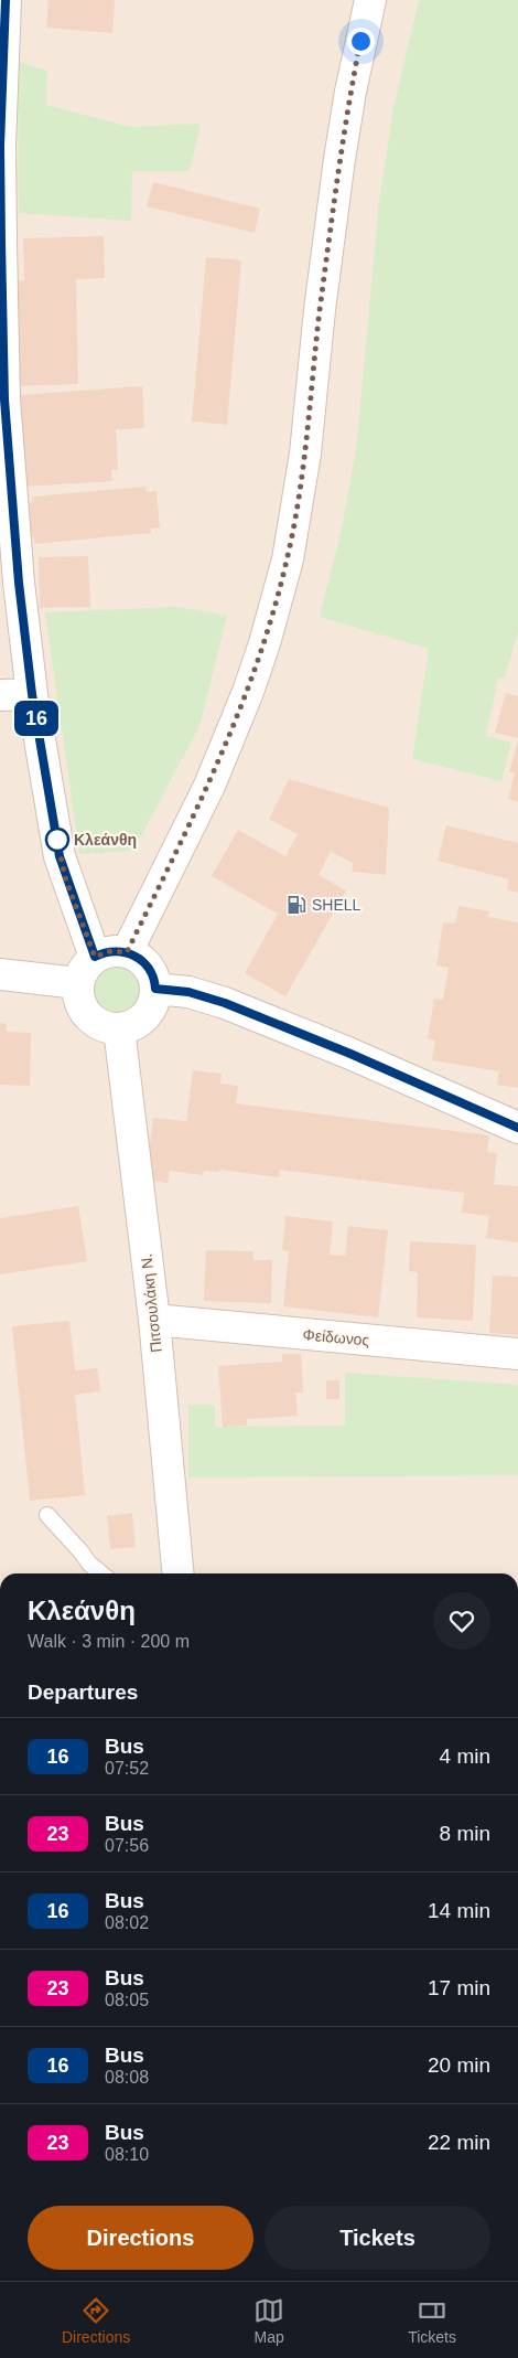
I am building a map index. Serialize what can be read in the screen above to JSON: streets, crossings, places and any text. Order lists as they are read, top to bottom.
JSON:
{
  "streets": {
    "street": ["Πιτσουλάκη Ν.", "Φείδωνος"]
  },
  "crossings": [
    ["Πιτσουλάκη Ν.", "Φείδωνος"]
  ],
  "places": {
    "other": ["Κλεάνθη"],
    "fuel station": ["SHELL"]
  },
  "lines": ["bus line 16"],
  "page": {
    "on_map": "16",
    "heading": [
      ["Κλεάνθη", "Walk · 3 min · 200 m"],
      "Departures"
    ],
    "list": [
      {
        "mark": "16",
        "name": "Bus",
        "note": "07:52",
        "value": "4 min"
      },
      {
        "mark": "23",
        "name": "Bus",
        "note": "07:56",
        "value": "8 min"
      },
      {
        "mark": "16",
        "name": "Bus",
        "note": "08:02",
        "value": "14 min"
      },
      {
        "mark": "23",
        "name": "Bus",
        "note": "08:05",
        "value": "17 min"
      },
      {
        "mark": "16",
        "name": "Bus",
        "note": "08:08",
        "value": "20 min"
      },
      {
        "mark": "23",
        "name": "Bus",
        "note": "08:10",
        "value": "22 min"
      }
    ],
    "buttons": ["Directions", "Tickets"],
    "tabs": ["Directions", "Map", "Tickets"]
  }
}
